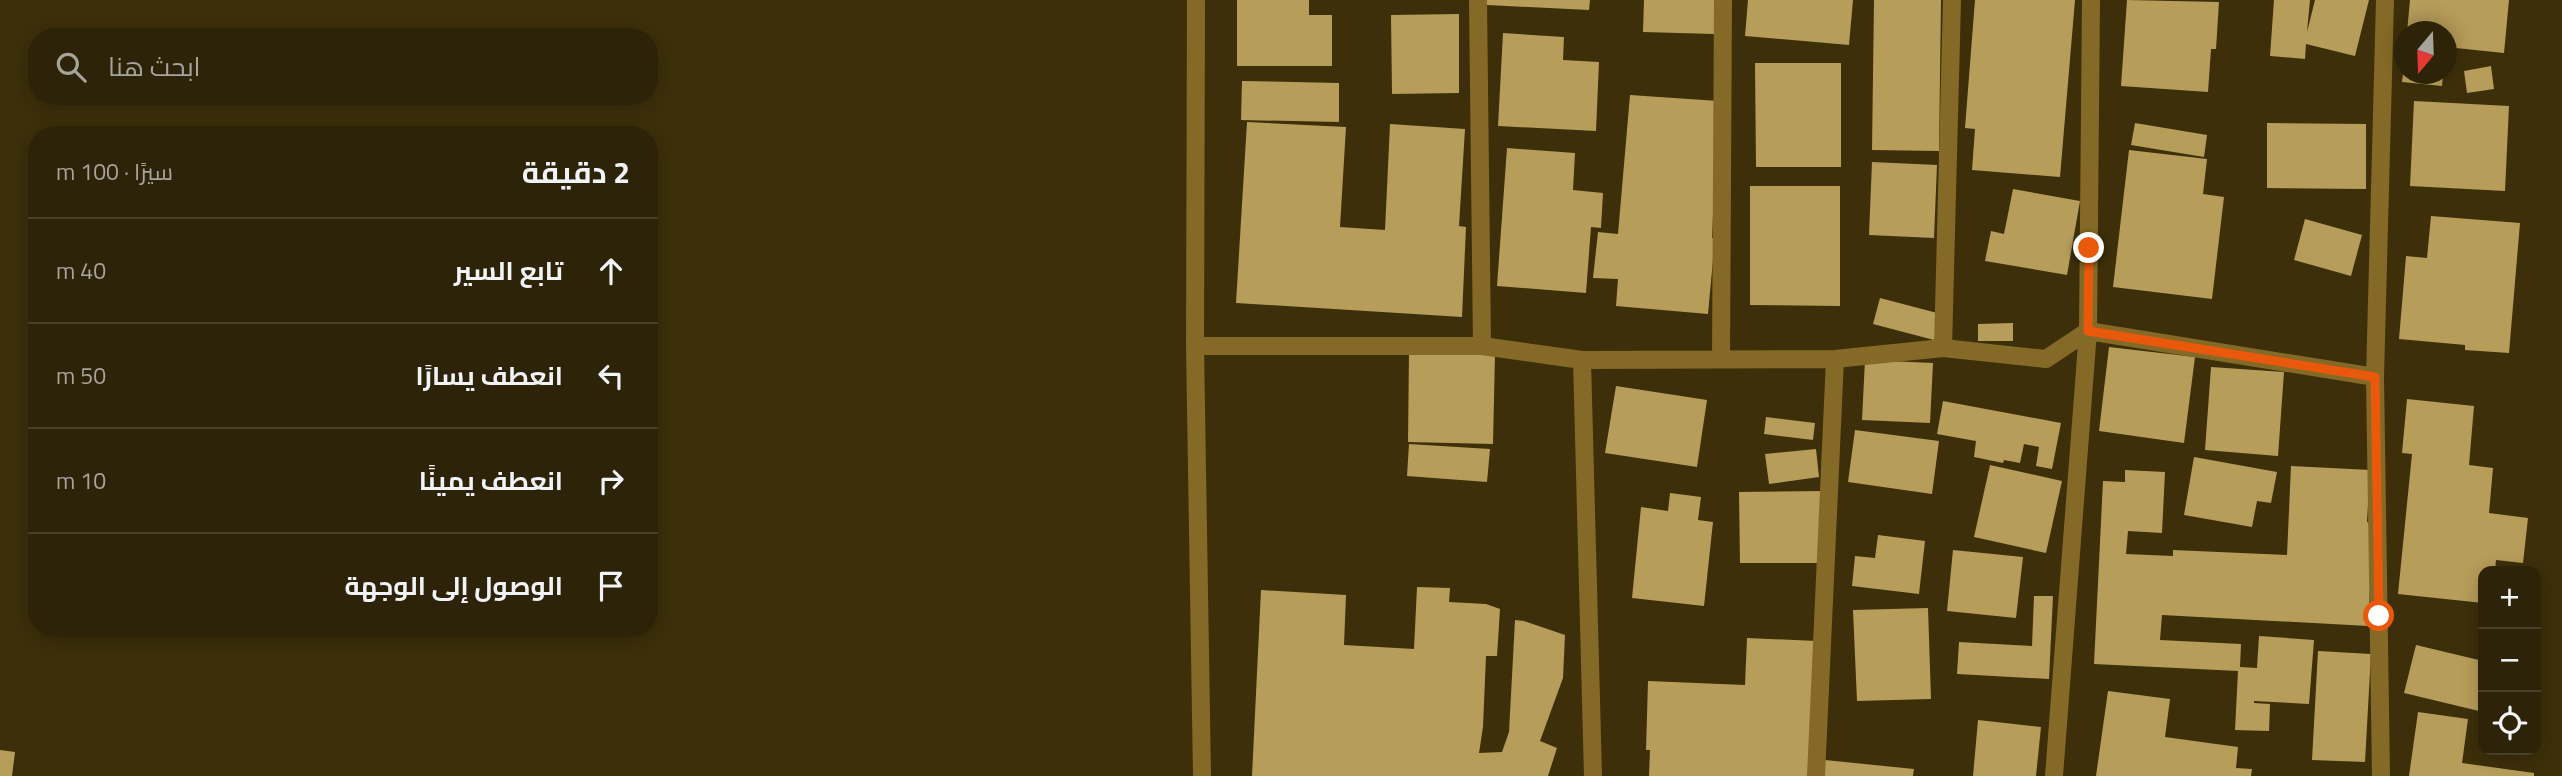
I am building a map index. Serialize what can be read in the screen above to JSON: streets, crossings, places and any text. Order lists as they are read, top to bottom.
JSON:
{
  "north": "bottom",
  "page": {
    "search": "ابحث هنا",
    "heading": ["2 دقيقة", "سيرًا · 100 m"],
    "list": [
      ["تابع السير", "40 m"],
      ["انعطف يسارًا", "50 m"],
      ["انعطف يمينًا", "10 m"],
      "الوصول إلى الوجهة"
    ],
    "map_buttons": ["+", "−"]
  }
}
